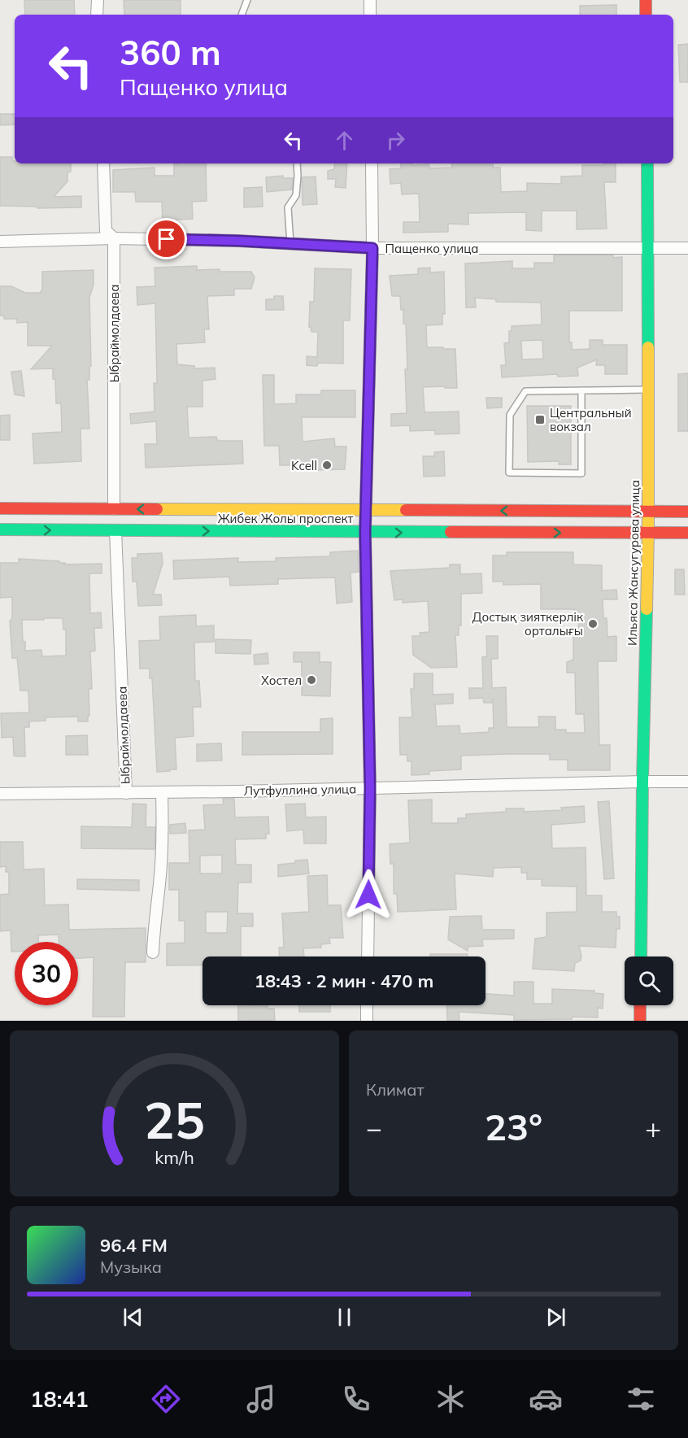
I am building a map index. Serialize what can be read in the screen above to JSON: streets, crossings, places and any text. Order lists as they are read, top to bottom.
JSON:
{
  "streets": {
    "main road": ["Жибек Жолы проспект", "Ильяса Жансугурова улица"],
    "street": ["Пащенко улица", "Ыбраймолдаева", "Лутфуллина улица"]
  },
  "crossings": [
    ["Пащенко улица", "Ыбраймолдаева"],
    ["Пащенко улица", "Ильяса Жансугурова улица"],
    ["Ыбраймолдаева", "Жибек Жолы проспект"],
    ["Ыбраймолдаева", "Лутфуллина улица"],
    ["Жибек Жолы проспект", "Ильяса Жансугурова улица"],
    ["Ильяса Жансугурова улица", "Лутфуллина улица"]
  ],
  "places": {
    "transit": ["Центральный вокзал"],
    "other": ["Kcell", "Достық зияткерлік орталығы", "Хостел"]
  },
  "page": {
    "turn": ["360 m", "Пащенко улица"],
    "limit": "30",
    "trip": "18:43 · 2 мин · 470 m",
    "tile": "Климат",
    "heat": ["−", "23°", "+"],
    "song": ["96.4 FM", "Музыка"],
    "tabs": "18:41",
    "gauge": ["25", "km/h"]
  }
}
